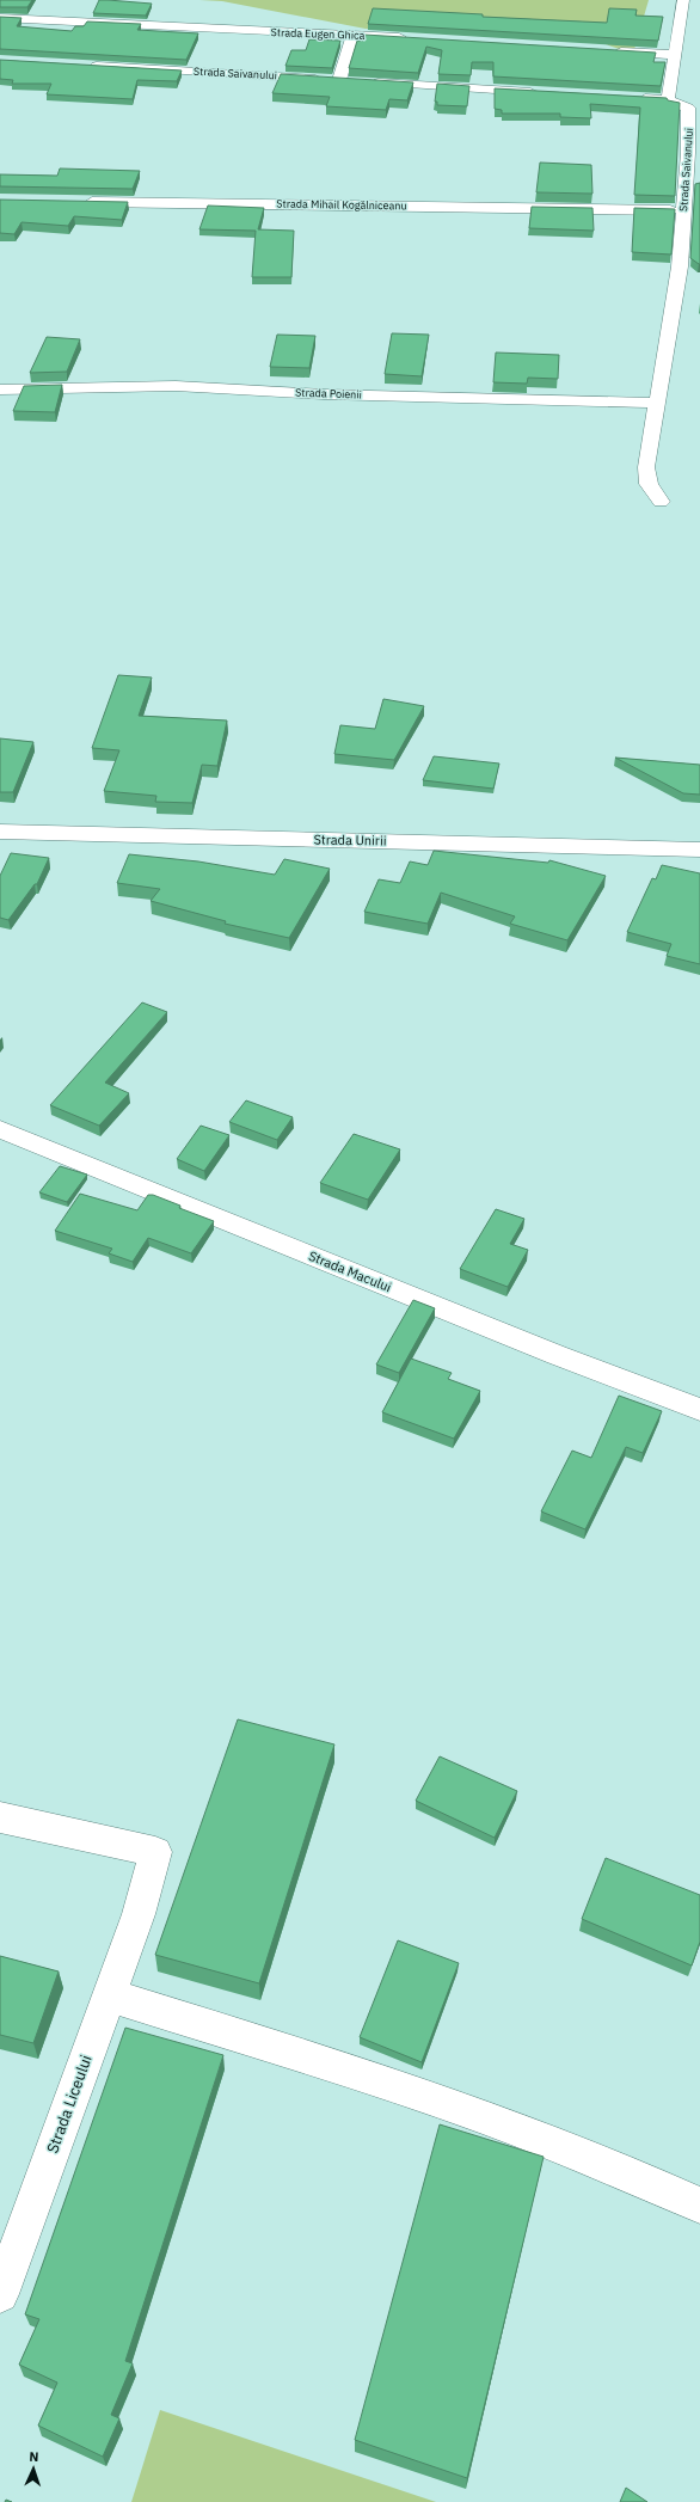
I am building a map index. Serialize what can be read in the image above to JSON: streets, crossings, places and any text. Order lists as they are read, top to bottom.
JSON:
{
  "streets": {
    "street": [
      "Strada Eugen Ghica",
      "Strada Saivanului",
      "Strada Mihail Kogălniceanu",
      "Strada Poienii",
      "Strada Unirii",
      "Strada Macului",
      "Strada Liceului"
    ]
  },
  "crossings": [
    ["Strada Saivanului", "Strada Mihail Kogălniceanu"],
    ["Strada Saivanului", "Strada Poienii"]
  ],
  "north": "top"
}
